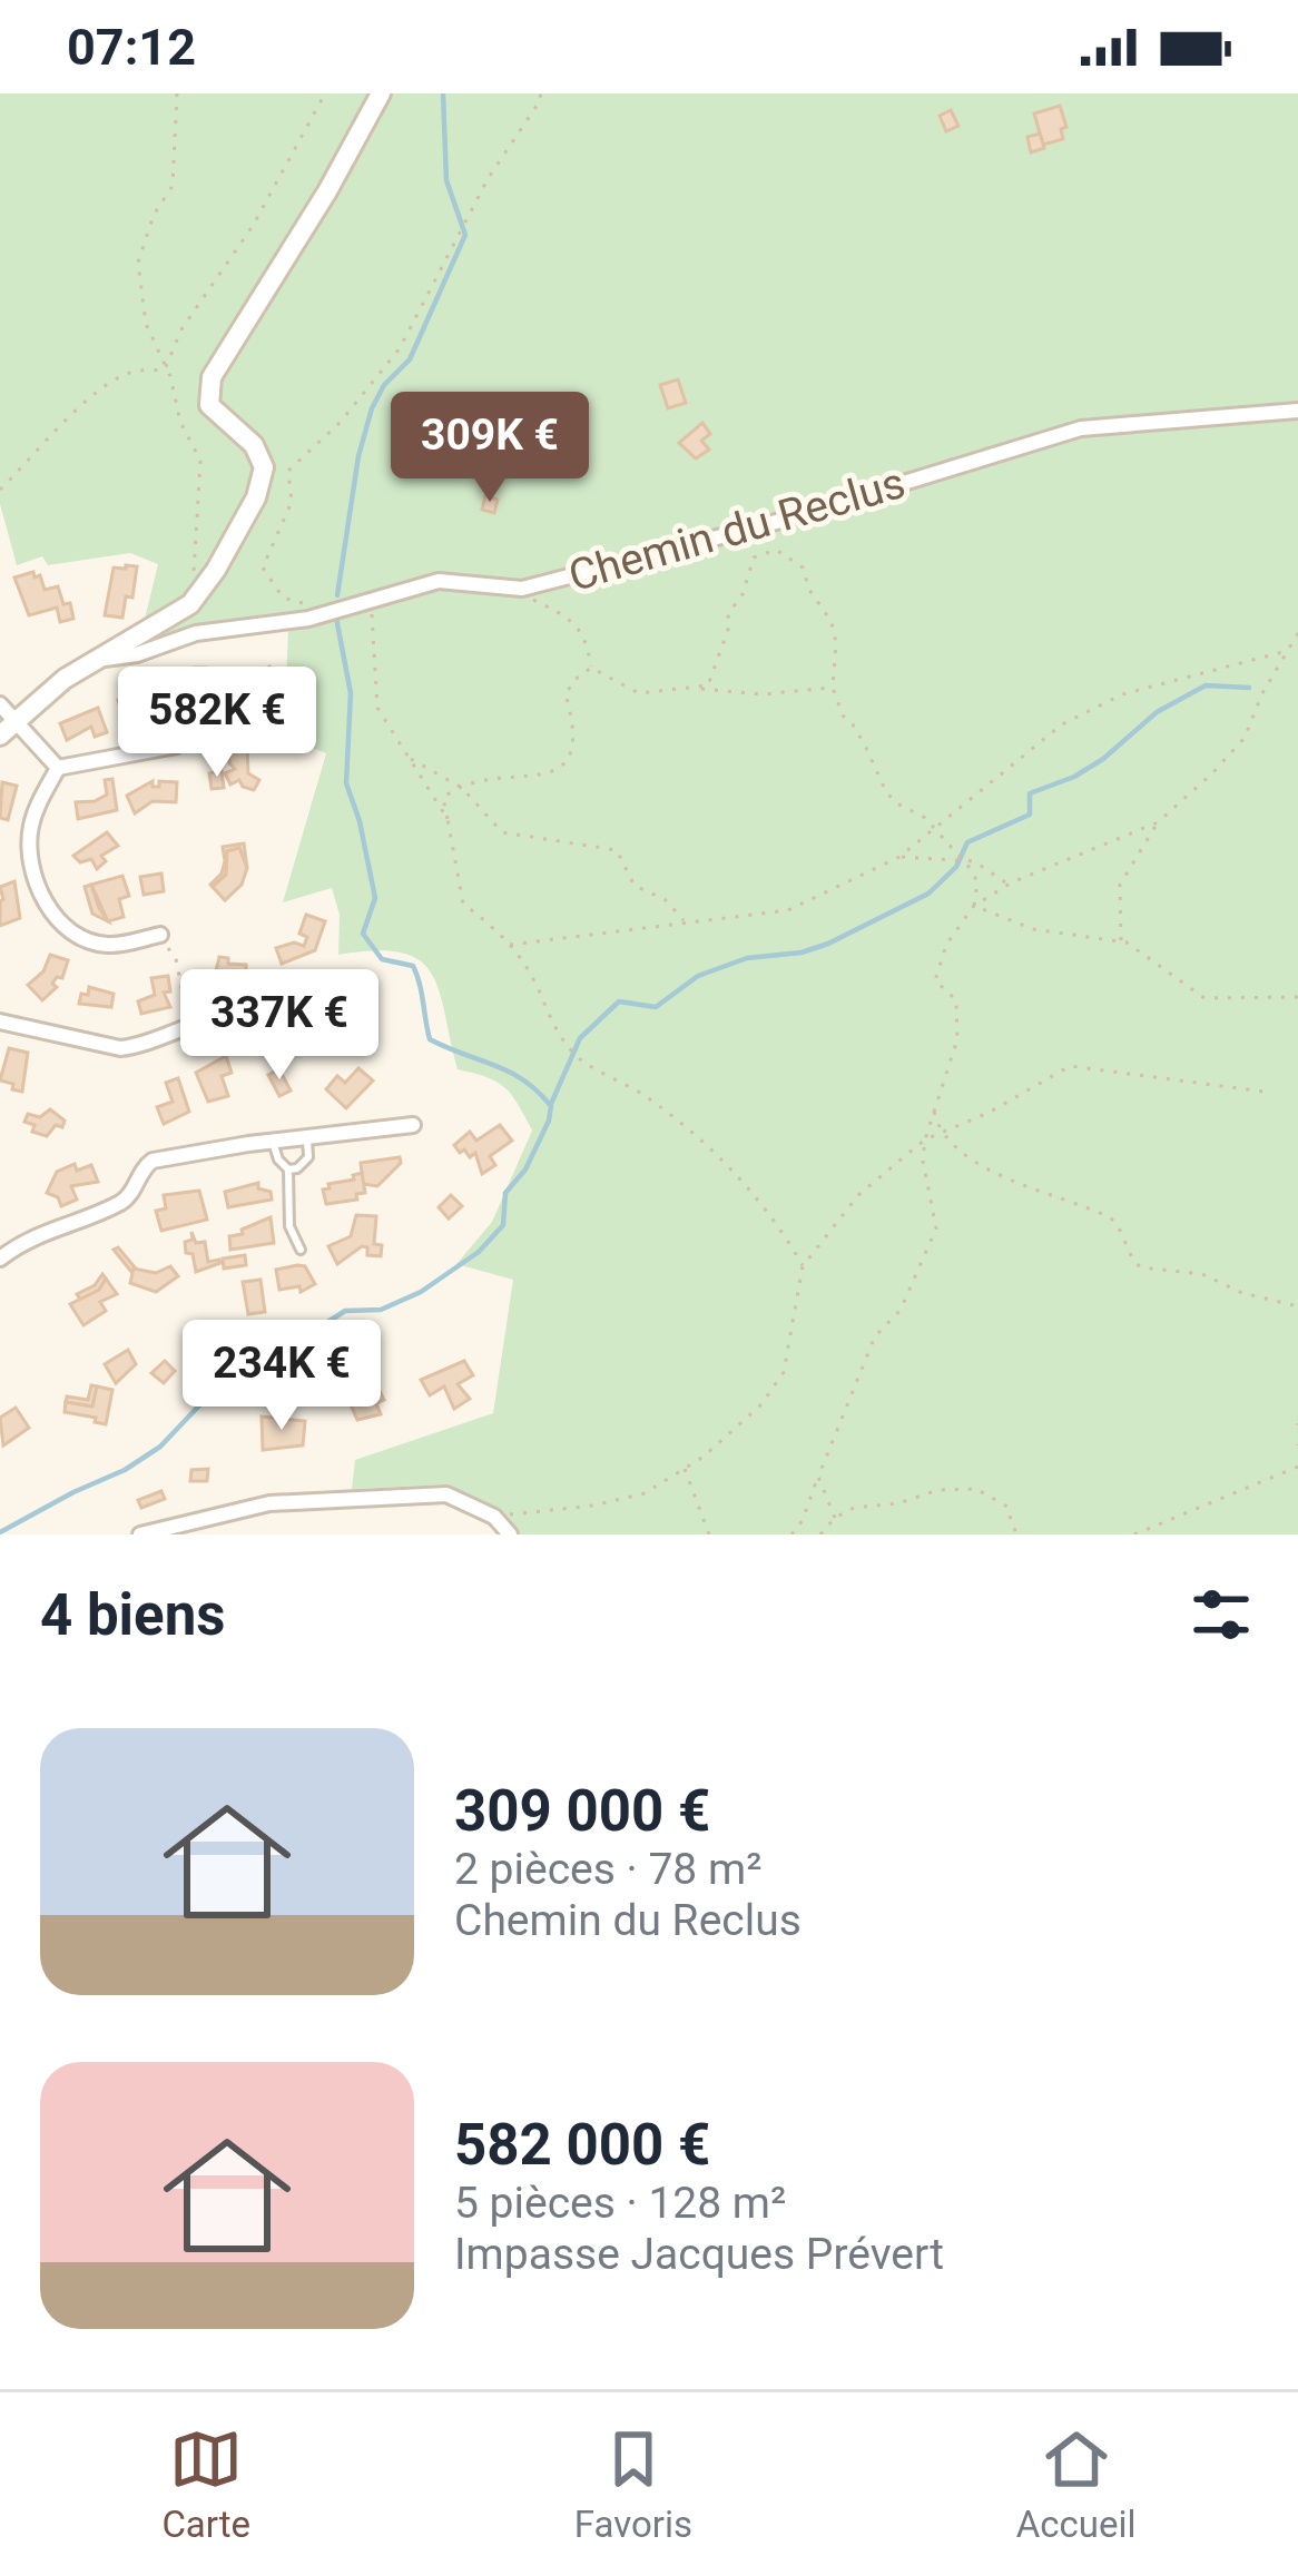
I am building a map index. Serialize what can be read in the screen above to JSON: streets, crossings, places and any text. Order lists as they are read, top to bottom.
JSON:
{
  "streets": {
    "street": ["Chemin du Reclus"]
  },
  "page": {
    "status": "07:12",
    "price": [
      "309K €",
      "582K €",
      "337K €",
      "234K €"
    ],
    "heading": "4 biens",
    "list": [
      {
        "name": "309 000 €",
        "note": "2 pièces · 78 m² · Chemin du Reclus"
      },
      {
        "name": "582 000 €",
        "note": "5 pièces · 128 m² · Impasse Jacques Prévert"
      }
    ],
    "tabs": ["Carte", "Favoris", "Accueil"]
  }
}
